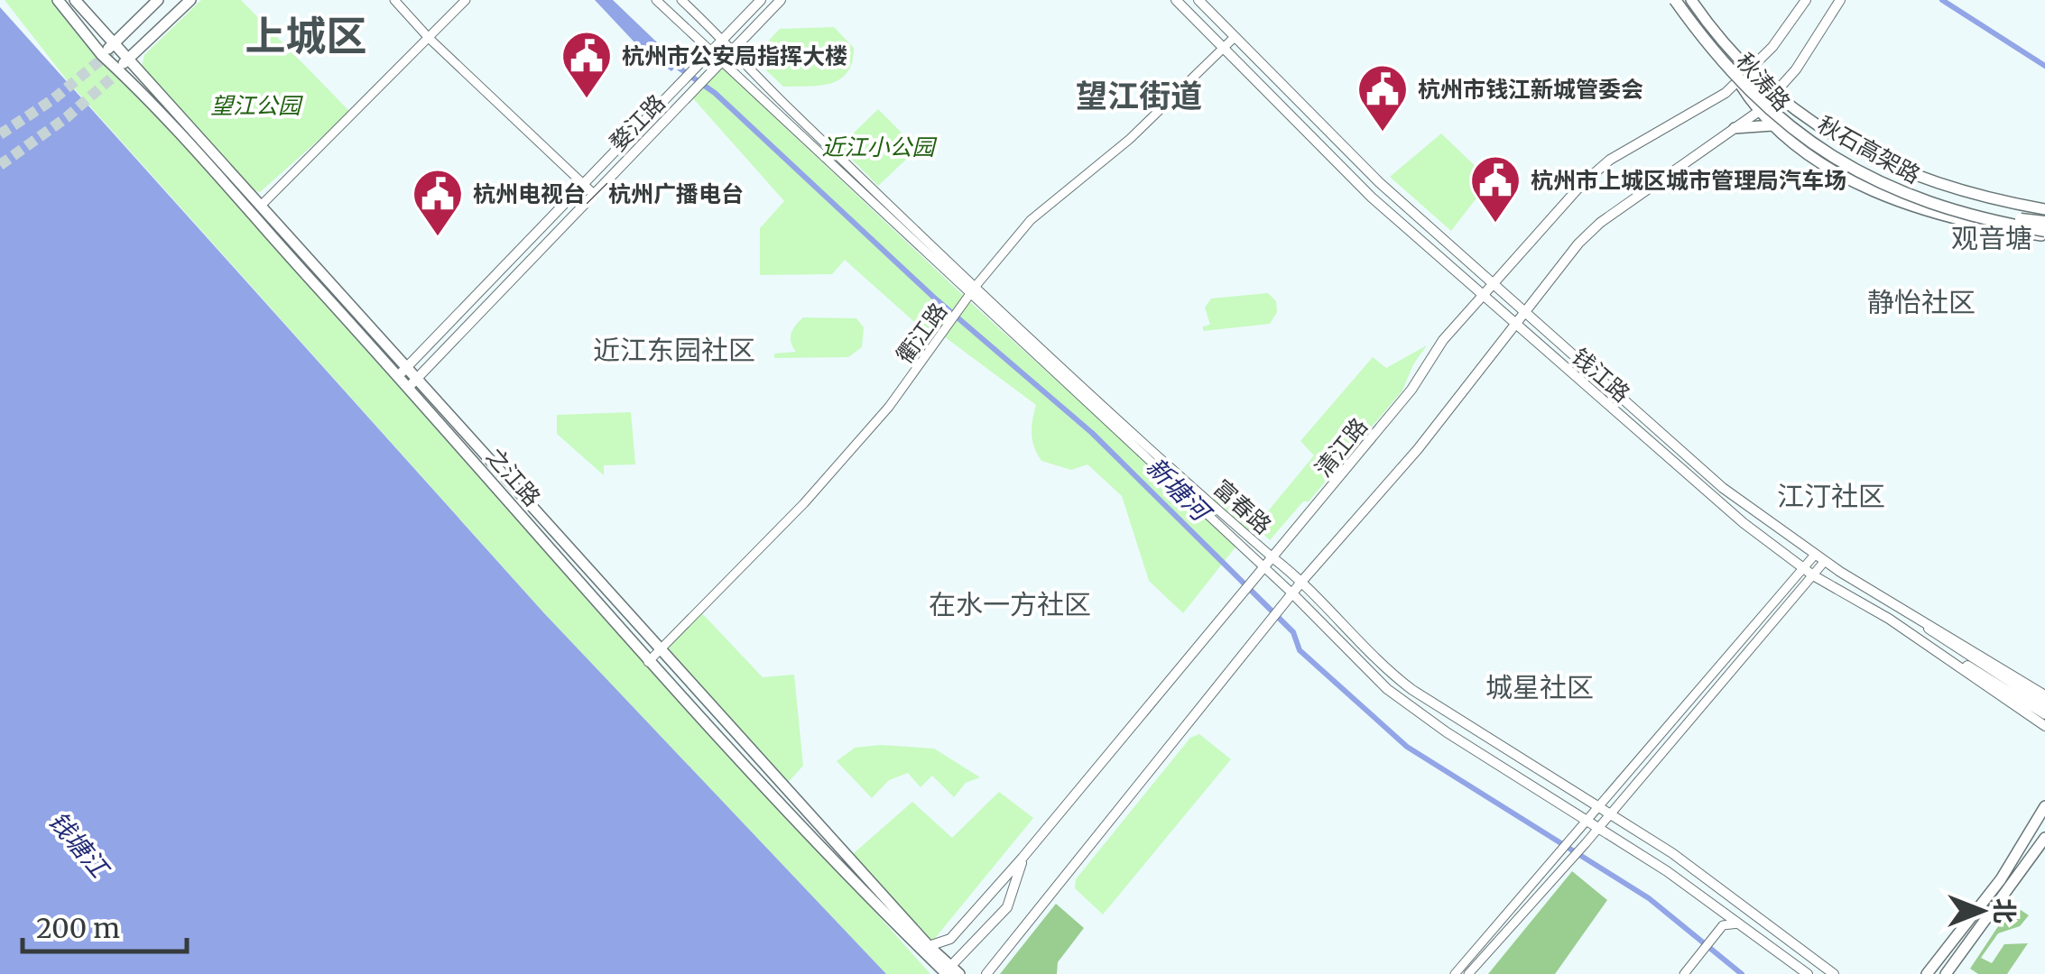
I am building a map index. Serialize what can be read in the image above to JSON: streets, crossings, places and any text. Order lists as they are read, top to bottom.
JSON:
{
  "streets": {
    "highway": ["秋石高架路"],
    "main road": [
      "秋涛路",
      "婺江路",
      "钱江路",
      "清江路",
      "之江路",
      "富春路"
    ],
    "street": ["衢江路"]
  },
  "crossings": [
    ["秋涛路", "秋石高架路"],
    ["秋涛路", "清江路"],
    ["婺江路", "之江路"],
    ["婺江路", "富春路"],
    ["衢江路", "钱江路"],
    ["衢江路", "之江路"],
    ["衢江路", "富春路"],
    ["钱江路", "清江路"],
    ["清江路", "之江路"],
    ["清江路", "富春路"]
  ],
  "districts": [
    "上城区",
    "望江街道",
    "观音塘",
    "静怡社区",
    "近江东园社区",
    "江汀社区",
    "在水一方社区",
    "城星社区"
  ],
  "water": ["新塘河", "钱塘江"],
  "parks": ["望江公园", "近江小公园"],
  "places": {
    "public building": [
      "杭州市公安局指挥大楼",
      "杭州市钱江新城管委会",
      "杭州市上城区城市管理局汽车场",
      "杭州电视台／杭州广播电台"
    ]
  },
  "scale_bar": "200 m",
  "north": "right"
}
